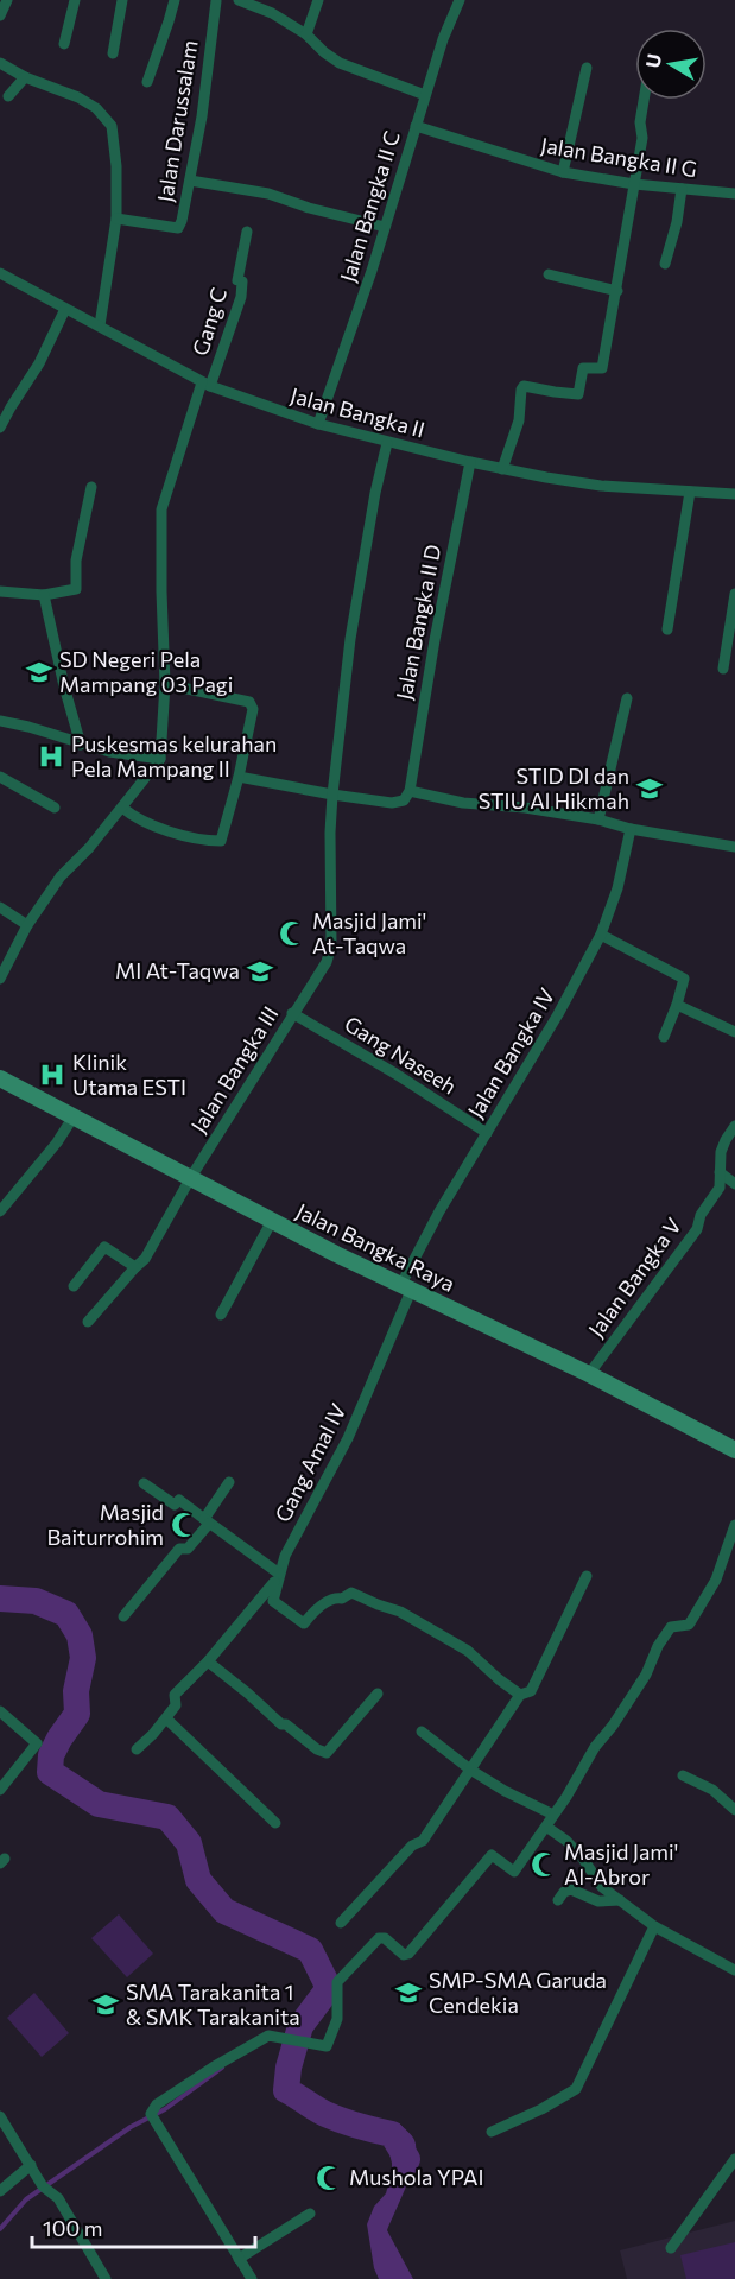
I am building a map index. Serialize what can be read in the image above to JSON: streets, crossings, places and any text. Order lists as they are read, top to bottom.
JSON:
{
  "streets": {
    "street": [
      "Jalan Darussalam",
      "Jalan Bangka II G",
      "Jalan Bangka II C",
      "Gang C",
      "Jalan Bangka II",
      "Jalan Bangka II D",
      "Jalan Bangka IV",
      "Gang Naseeh",
      "Jalan Bangka III",
      "Jalan Bangka Raya",
      "Jalan Bangka V",
      "Gang Amal IV"
    ]
  },
  "crossings": [
    ["Jalan Bangka II G", "Jalan Bangka II C"],
    ["Jalan Bangka II C", "Jalan Bangka II"],
    ["Gang C", "Jalan Bangka II"],
    ["Jalan Bangka II", "Jalan Bangka II D"],
    ["Jalan Bangka II", "Jalan Bangka III"],
    ["Jalan Bangka IV", "Gang Naseeh"],
    ["Jalan Bangka IV", "Jalan Bangka Raya"],
    ["Jalan Bangka IV", "Gang Amal IV"],
    ["Gang Naseeh", "Jalan Bangka III"],
    ["Jalan Bangka III", "Jalan Bangka Raya"],
    ["Jalan Bangka Raya", "Jalan Bangka V"],
    ["Jalan Bangka Raya", "Gang Amal IV"]
  ],
  "places": {
    "school or university": [
      "SD Negeri Pela Mampang 03 Pagi",
      "STID DI dan STIU Al Hikmah",
      "MI At-Taqwa",
      "SMP-SMA Garuda Cendekia",
      "SMA Tarakanita 1 & SMK Tarakanita"
    ],
    "hospital": ["Puskesmas kelurahan Pela Mampang II", "Klinik Utama ESTI"],
    "mosque": [
      "Masjid Jami' At-Taqwa",
      "Masjid Baiturrohim",
      "Masjid Jami' Al-Abror",
      "Mushola YPAI"
    ]
  },
  "scale_bar": "100 m",
  "north": "left"
}
